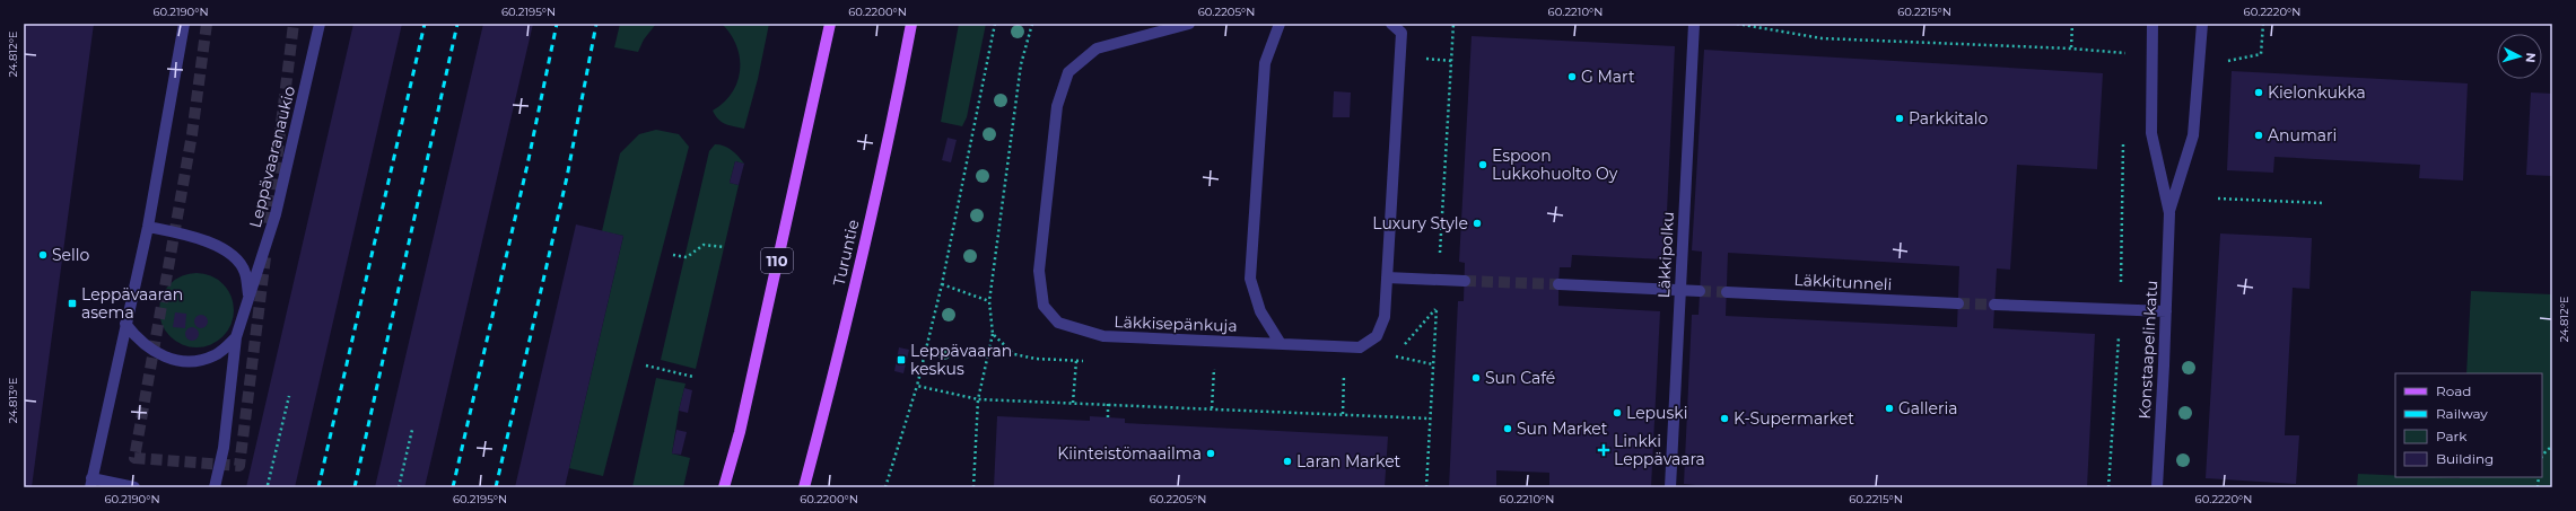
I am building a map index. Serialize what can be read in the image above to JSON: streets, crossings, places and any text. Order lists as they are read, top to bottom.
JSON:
{
  "streets": {
    "main road": ["Turuntie", "110"],
    "street": [
      "Leppävaaranaukio",
      "Läkkipolku",
      "Läkkitunneli",
      "Läkkisepänkuja",
      "Konstaapelinkatu"
    ]
  },
  "places": {
    "other": [
      "G Mart",
      "Kielonkukka",
      "Parkkitalo",
      "Anumari",
      "Espoon Lukkohuolto Oy",
      "Luxury Style",
      "Sello",
      "Sun Café",
      "Galleria",
      "Lepuski",
      "K-Supermarket",
      "Sun Market",
      "Kiinteistömaailma",
      "Laran Market"
    ],
    "transit": ["Leppävaaran asema", "Leppävaaran keskus"],
    "health": ["Linkki Leppävaara"]
  },
  "legend": [
    "Road",
    "Railway",
    "Park",
    "Building"
  ],
  "north": "right",
  "coordinates": [
    "60.2190°N",
    "60.2195°N",
    "60.2200°N",
    "60.2205°N",
    "60.2210°N",
    "60.2215°N",
    "60.2220°N",
    "24.812°E",
    "24.813°E"
  ]
}
